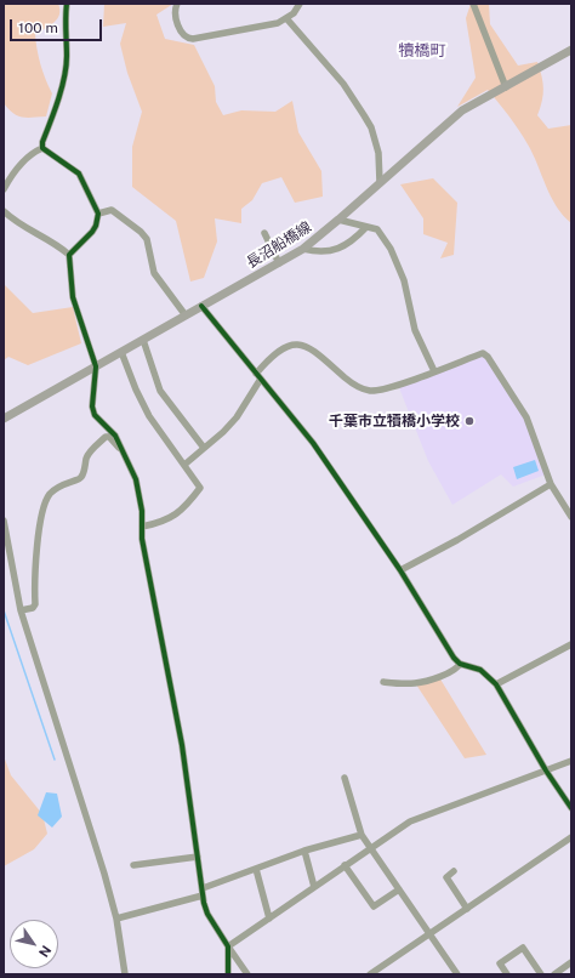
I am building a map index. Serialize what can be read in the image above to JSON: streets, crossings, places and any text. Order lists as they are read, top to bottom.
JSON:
{
  "streets": {
    "main road": ["長沼船橋線"]
  },
  "districts": ["犢橋町"],
  "places": ["千葉市立犢橋小学校"],
  "scale_bar": "100 m",
  "north": "bottom right"
}
